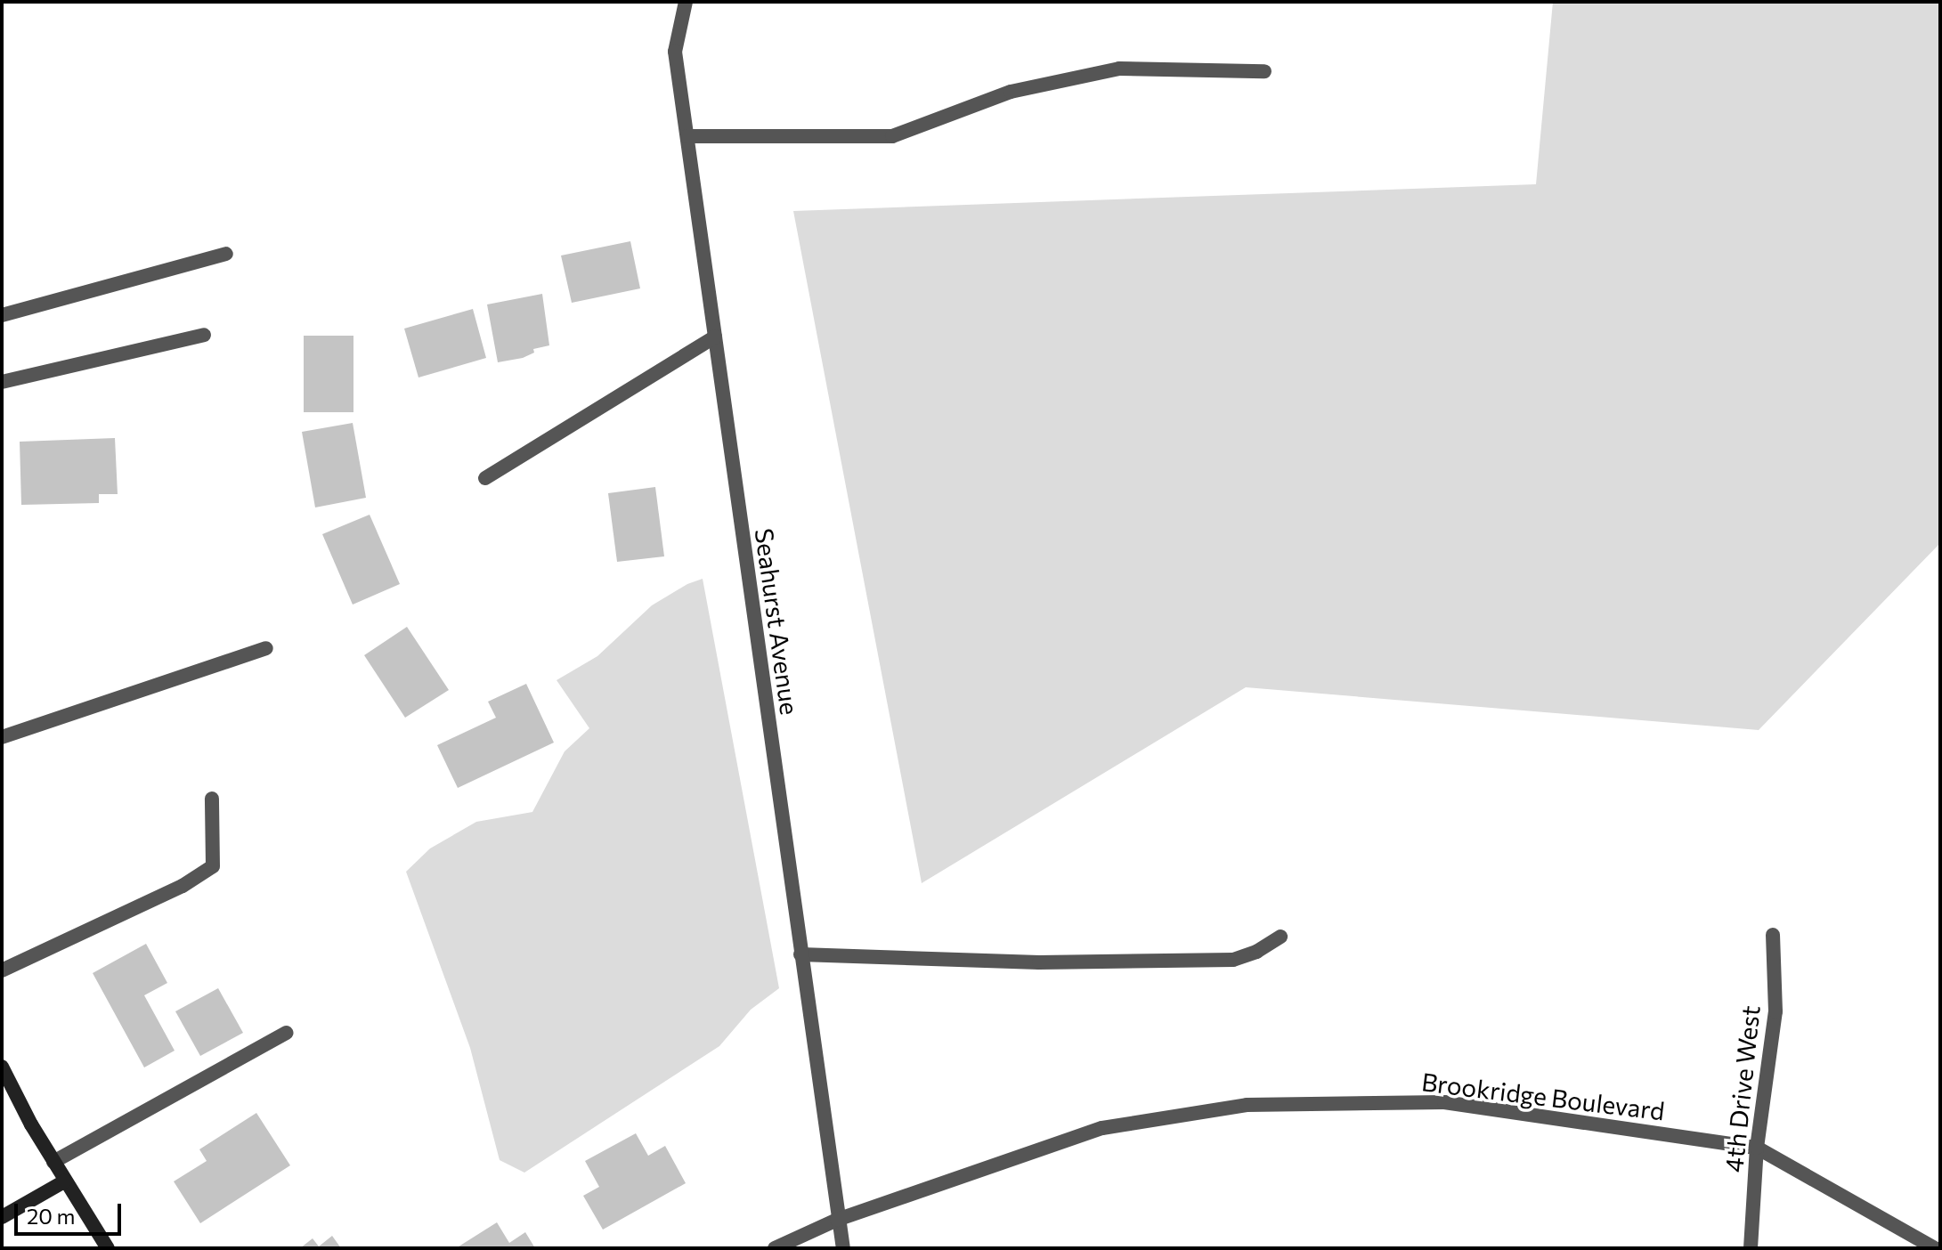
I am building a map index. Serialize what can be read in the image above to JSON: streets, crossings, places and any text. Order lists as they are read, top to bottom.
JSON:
{
  "streets": {
    "street": ["Seahurst Avenue", "4th Drive West", "Brookridge Boulevard"]
  },
  "crossings": [
    ["Seahurst Avenue", "Brookridge Boulevard"],
    ["4th Drive West", "Brookridge Boulevard"]
  ],
  "scale_bar": "20 m"
}
